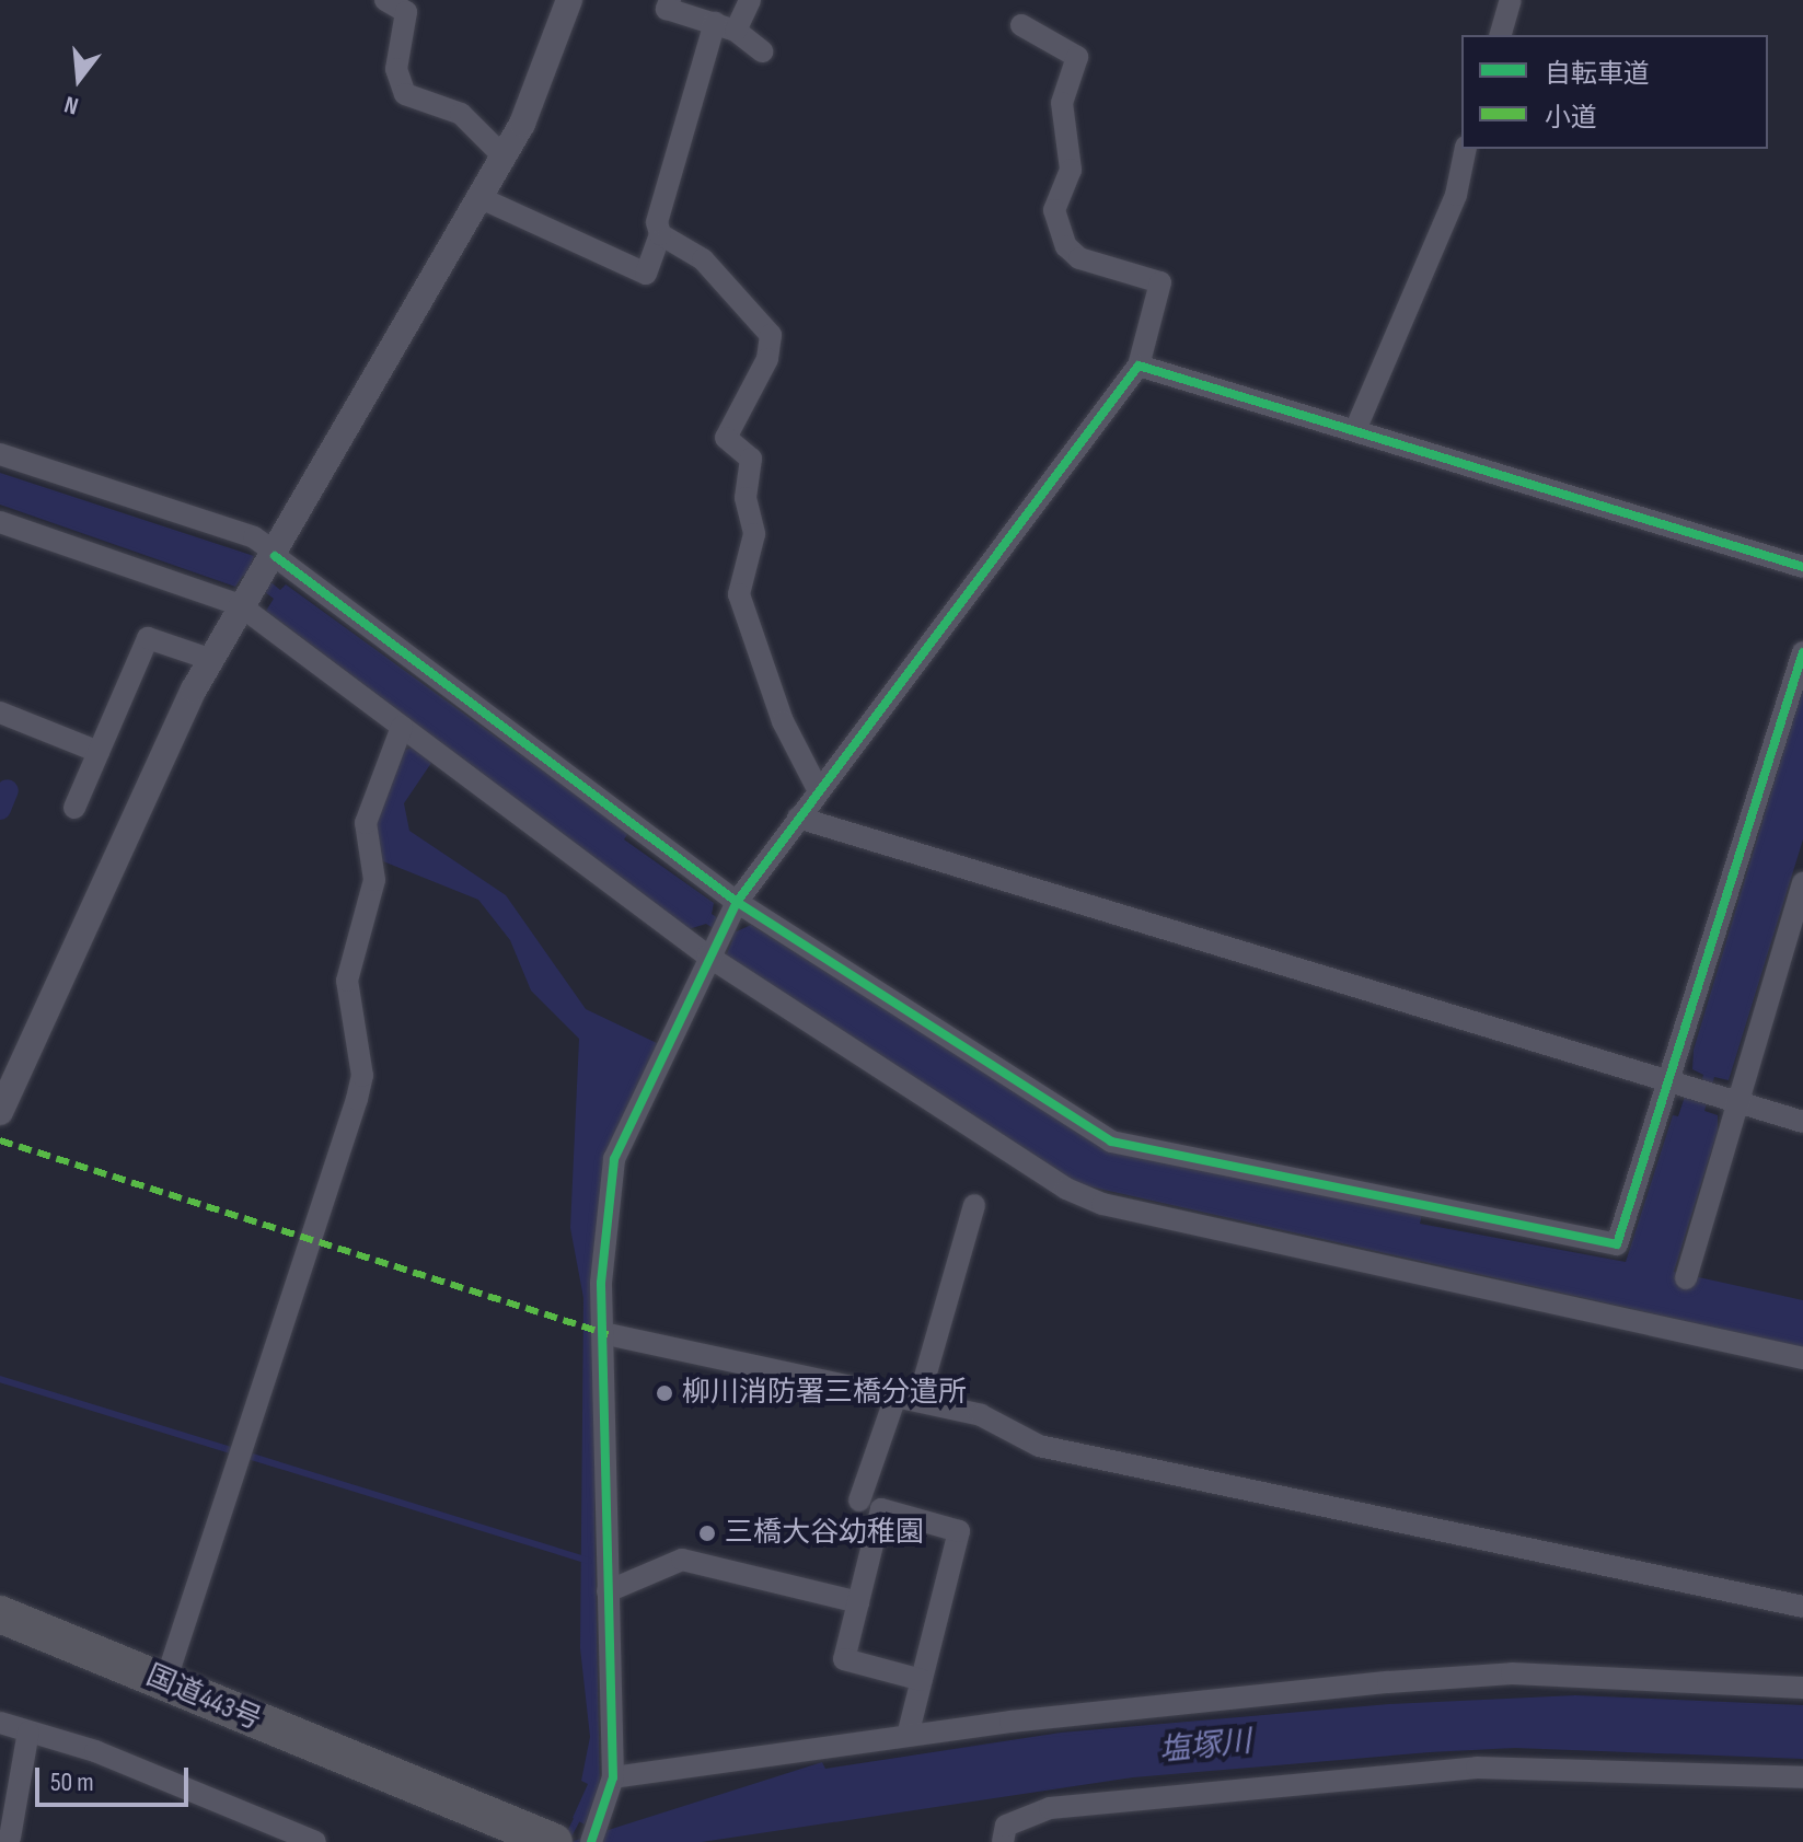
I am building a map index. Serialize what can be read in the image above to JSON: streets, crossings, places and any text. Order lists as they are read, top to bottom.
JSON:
{
  "streets": {
    "highway": ["国道443号"]
  },
  "water": ["塩塚川"],
  "places": ["柳川消防署三橋分遣所", "三橋大谷幼稚園"],
  "legend": ["自転車道", "小道"],
  "scale_bar": "50 m",
  "north": "bottom"
}
